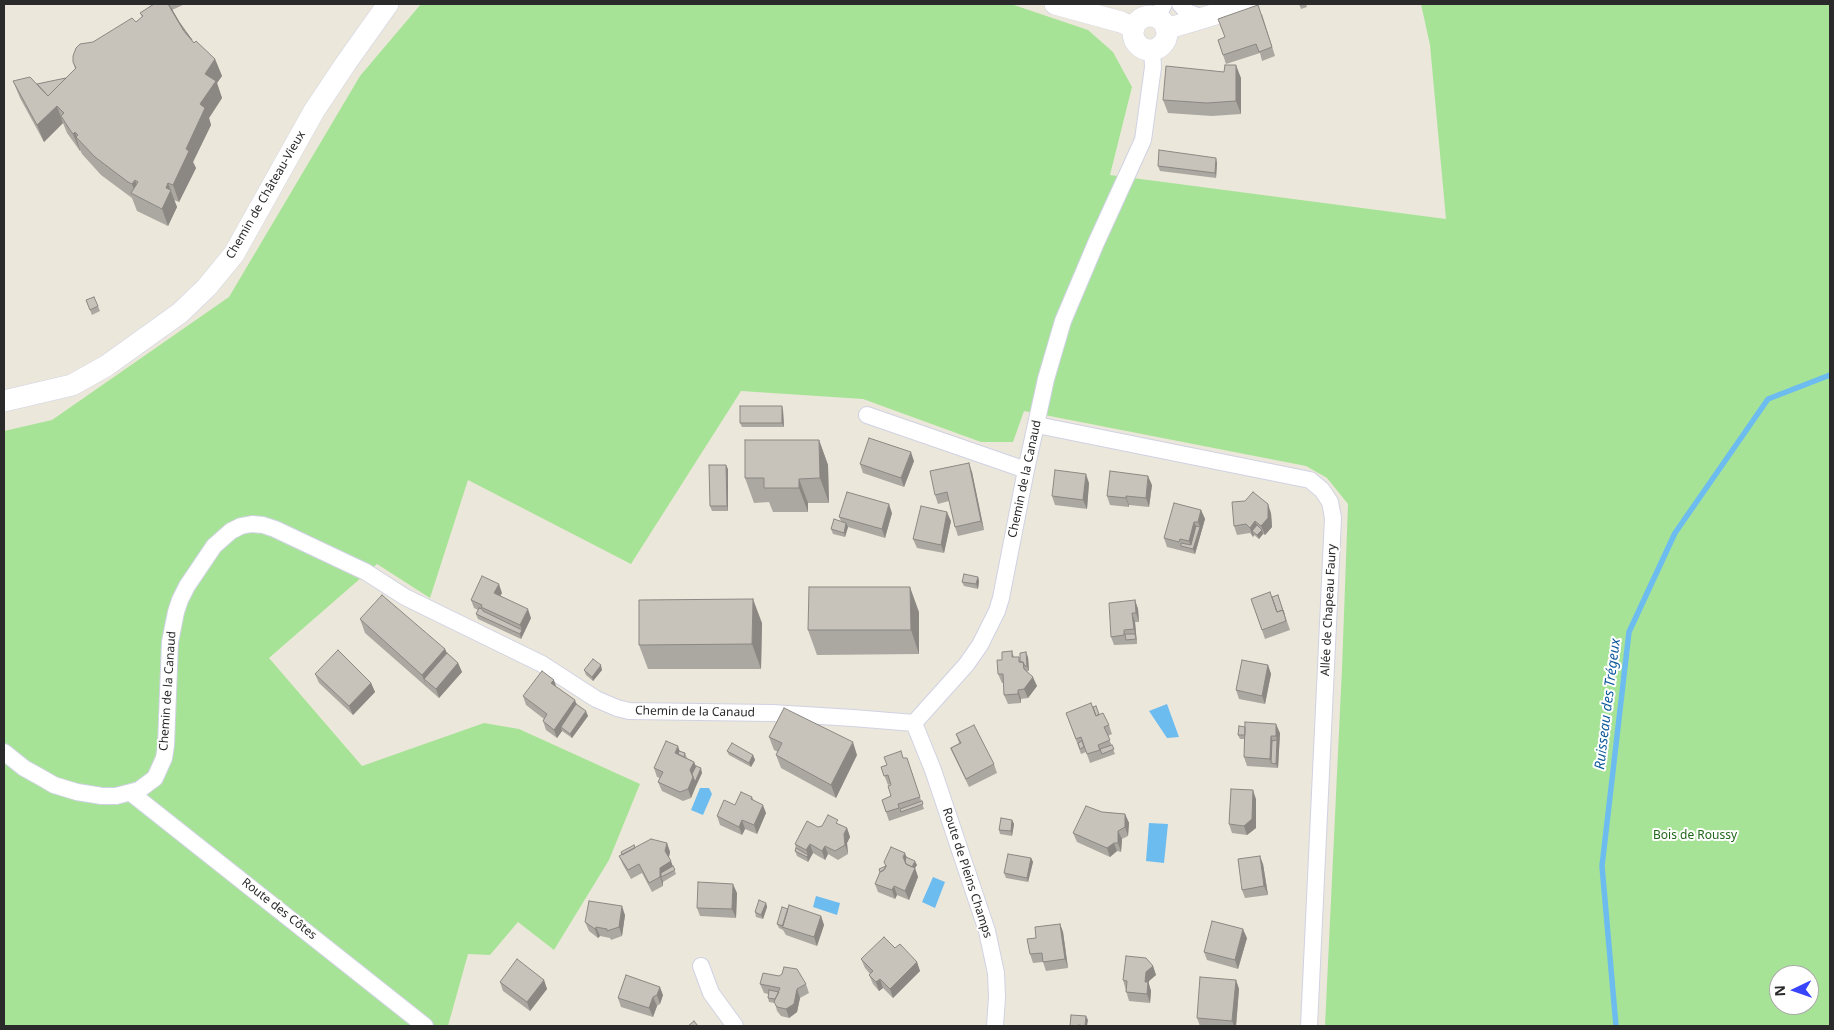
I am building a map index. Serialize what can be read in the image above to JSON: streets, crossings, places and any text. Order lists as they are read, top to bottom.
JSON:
{
  "streets": {
    "street": [
      "Chemin de Château-Vieux",
      "Chemin de la Canaud",
      "Allée de Chapeau Faury",
      "Route de Pleins Champs",
      "Route des Côtes"
    ]
  },
  "crossings": [
    ["Chemin de la Canaud", "Allée de Chapeau Faury"],
    ["Chemin de la Canaud", "Route de Pleins Champs"],
    ["Chemin de la Canaud", "Route des Côtes"]
  ],
  "water": ["Ruisseau des Trégeux"],
  "parks": ["Bois de Roussy"],
  "north": "left"
}
